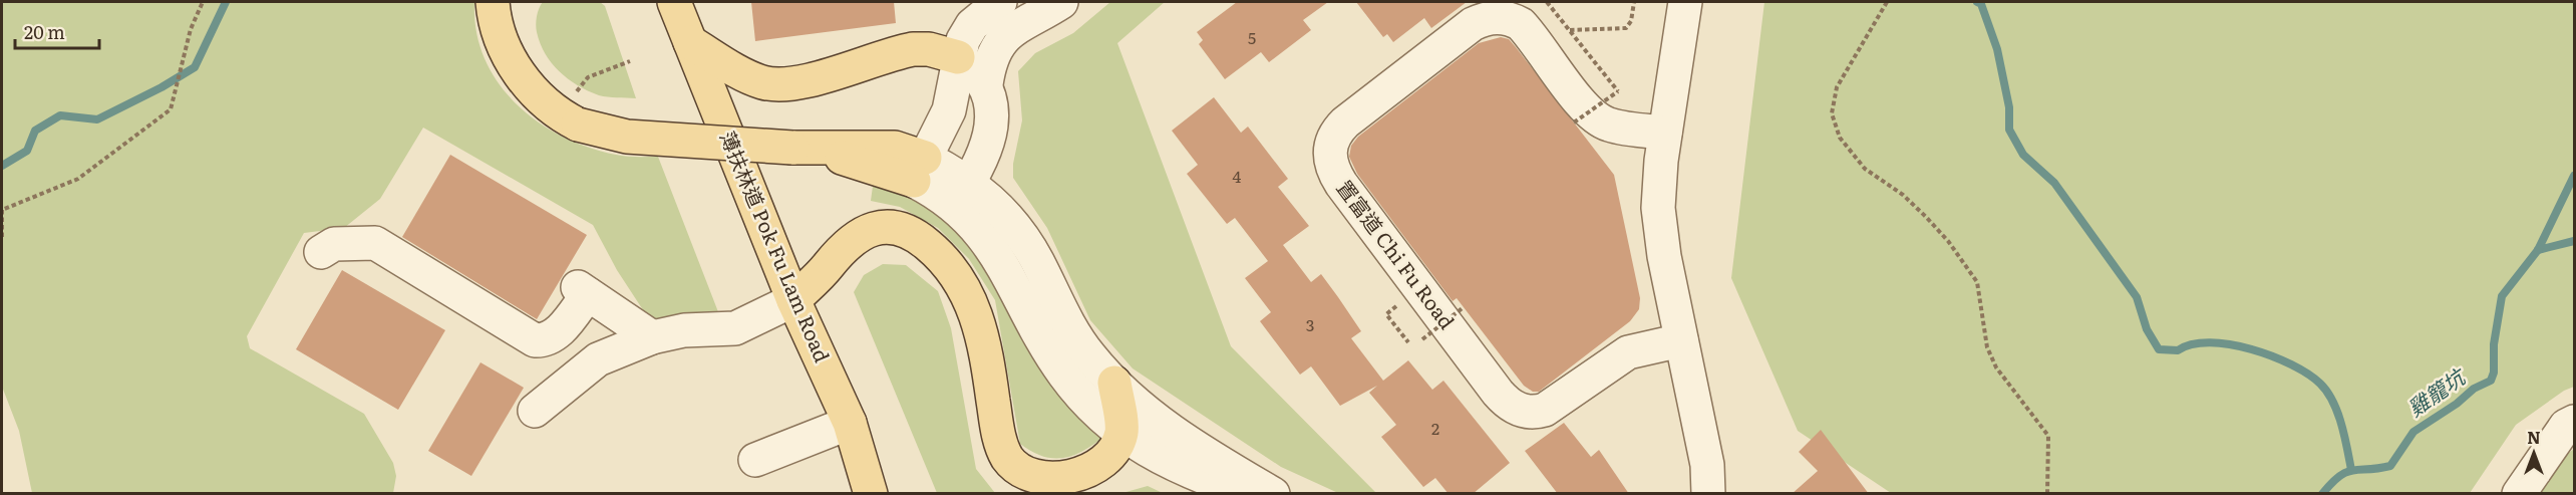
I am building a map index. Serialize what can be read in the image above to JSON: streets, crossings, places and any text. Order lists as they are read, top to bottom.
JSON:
{
  "streets": {
    "main road": ["薄扶林道 Pok Fu Lam Road"],
    "street": ["置富道 Chi Fu Road"]
  },
  "water": ["雞籠坑"],
  "house_numbers": [
    "5",
    "4",
    "3",
    "2"
  ],
  "scale_bar": "20 m",
  "north": "top"
}
